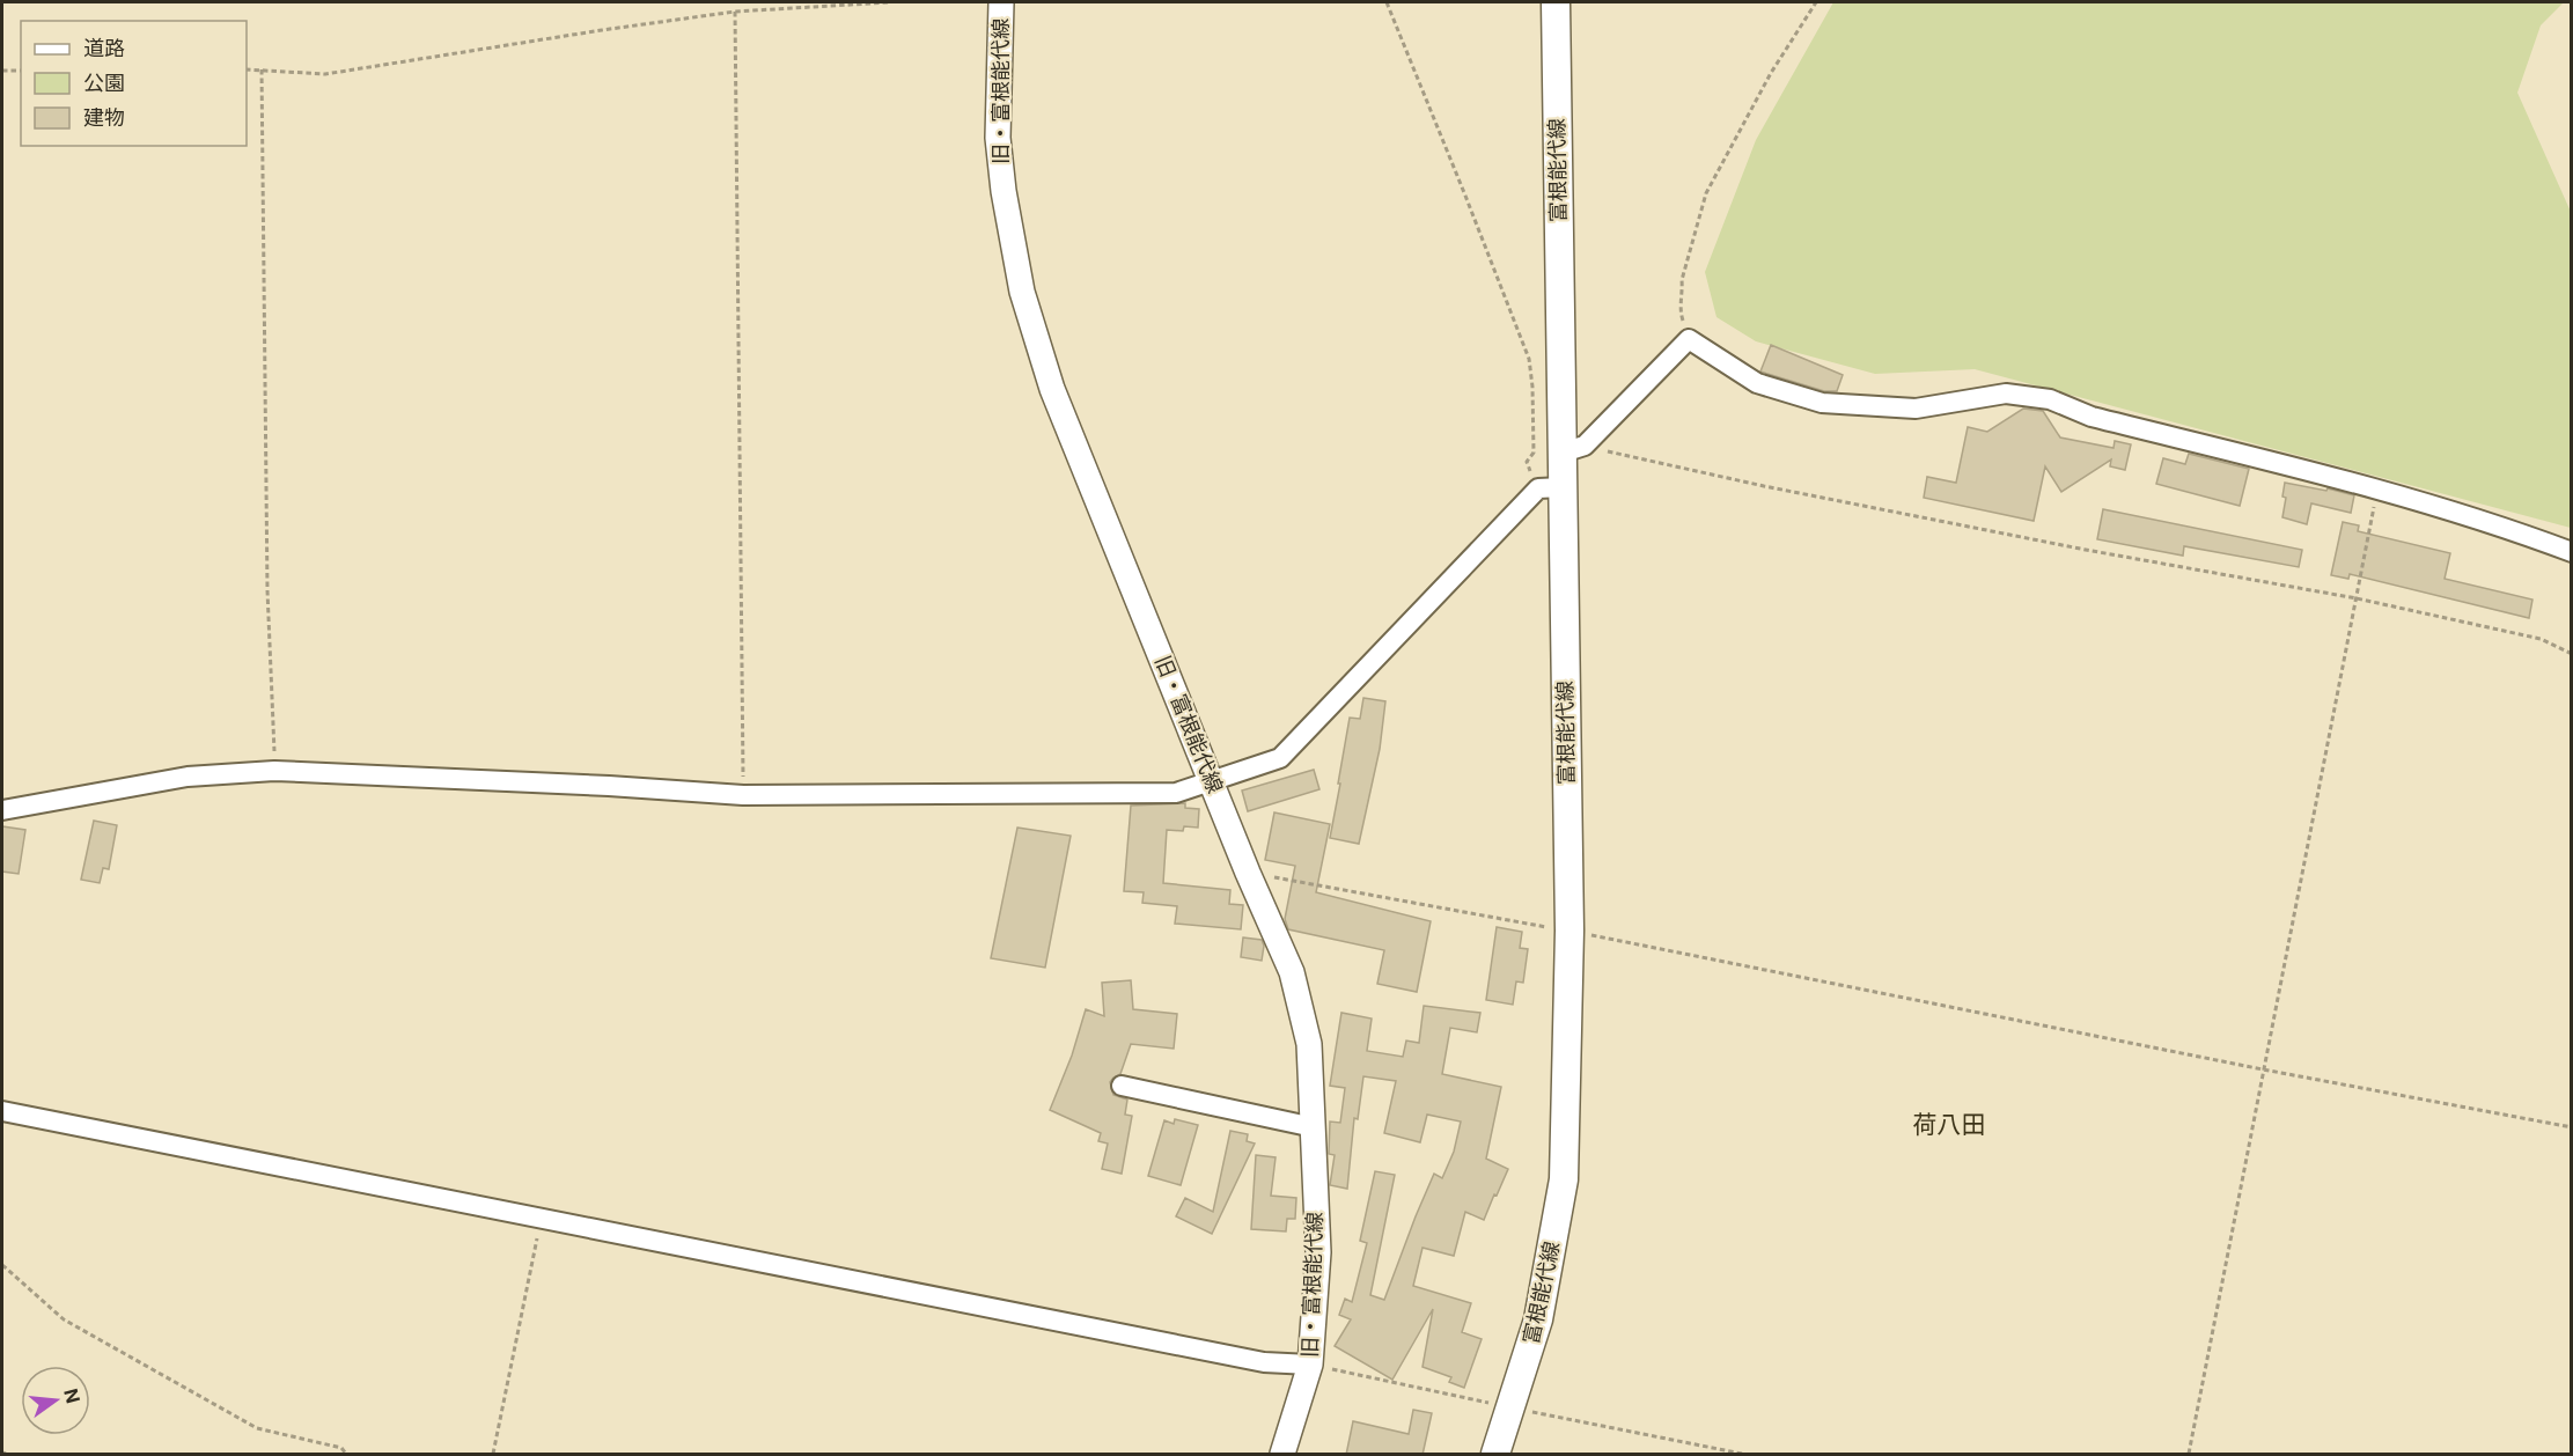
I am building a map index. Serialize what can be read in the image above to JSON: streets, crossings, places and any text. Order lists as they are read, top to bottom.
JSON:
{
  "streets": {
    "main road": ["富根能代線"],
    "street": ["旧・富根能代線"]
  },
  "districts": ["荷八田"],
  "legend": ["道路", "公園", "建物"],
  "north": "right"
}
